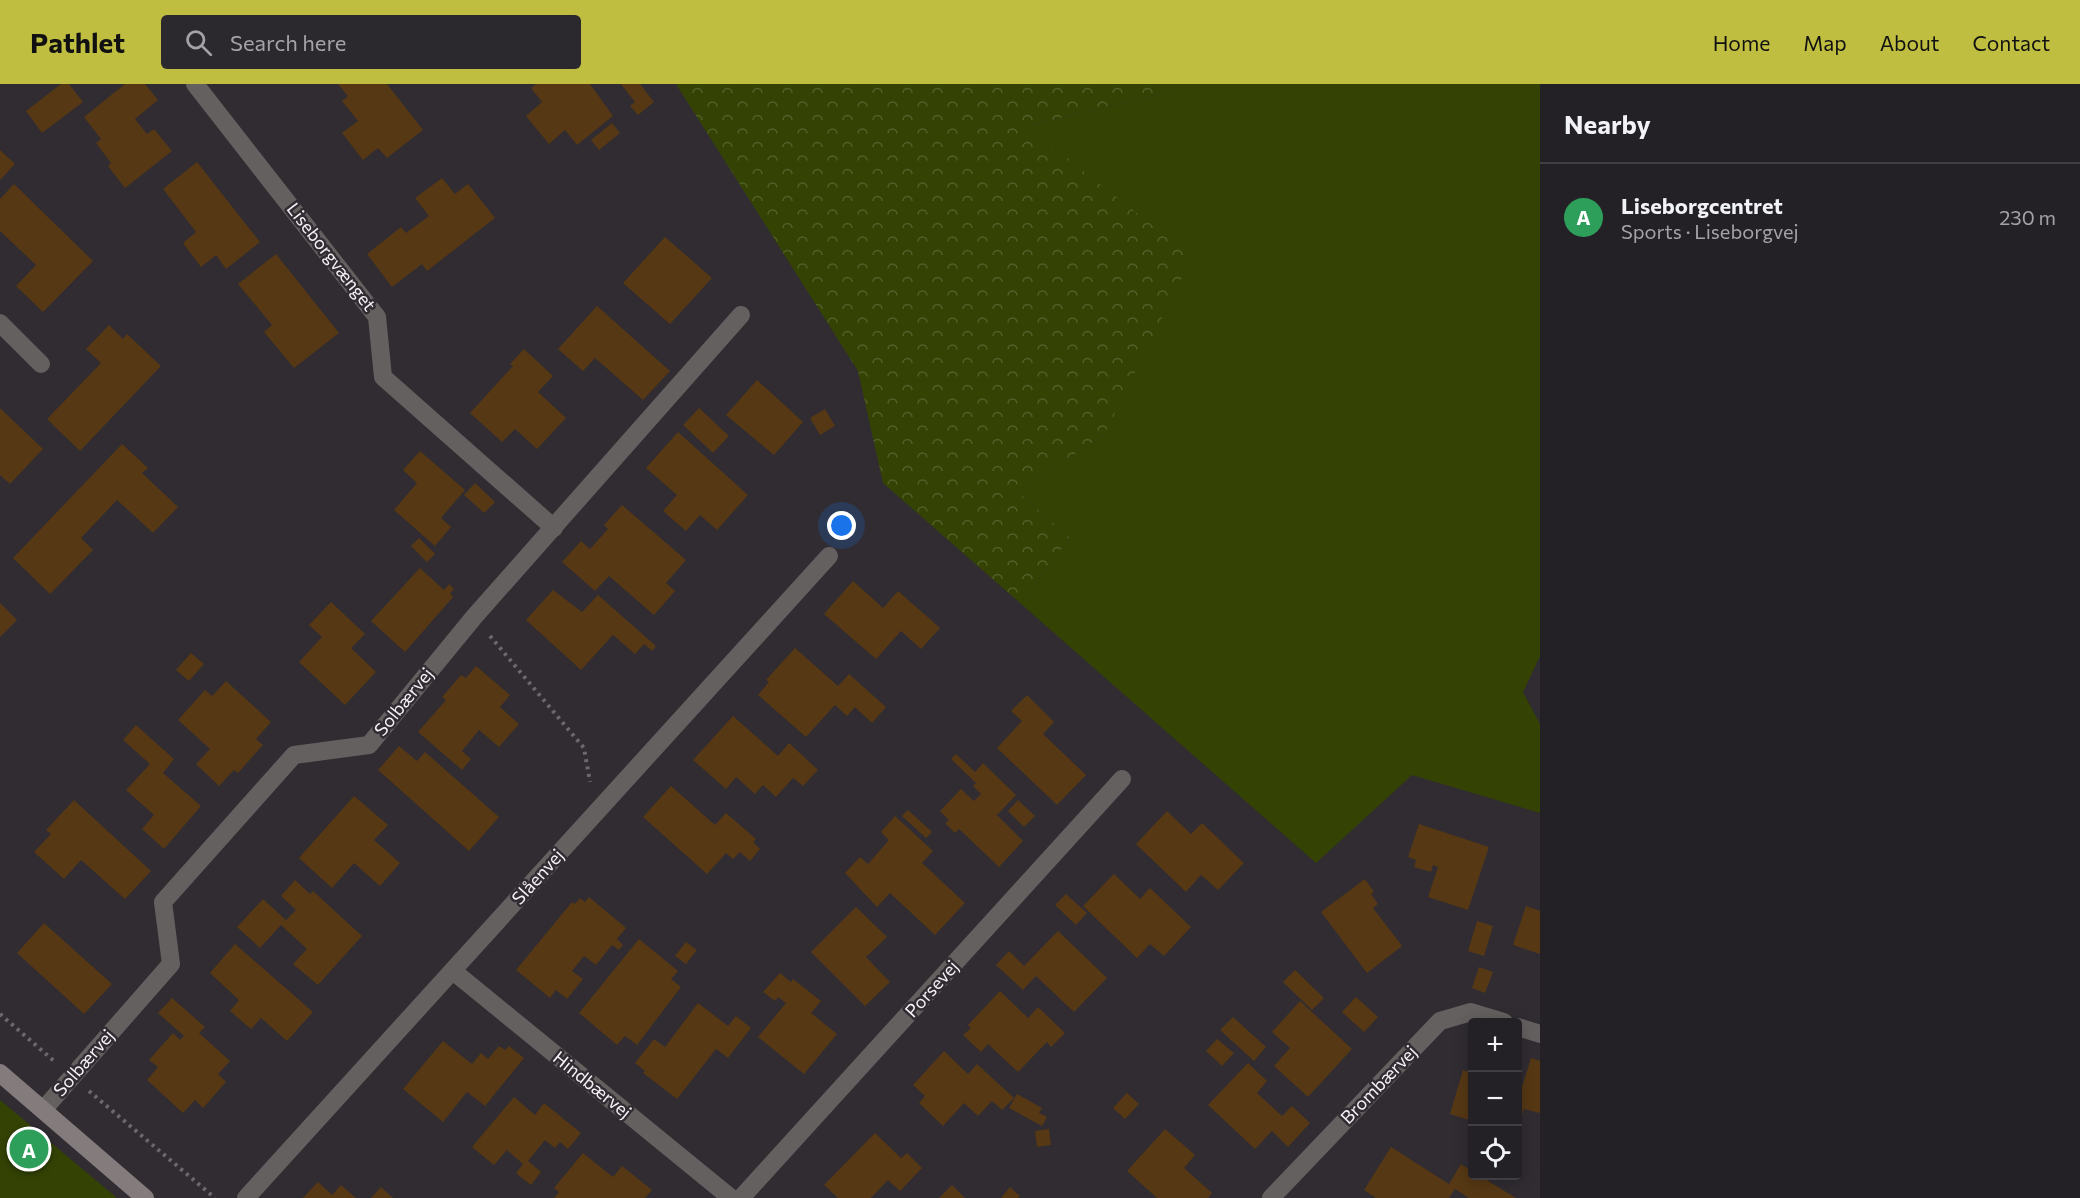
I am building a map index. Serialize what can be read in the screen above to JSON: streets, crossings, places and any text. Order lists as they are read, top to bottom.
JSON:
{
  "streets": {
    "street": [
      "Liseborgvænget",
      "Solbærvej",
      "Slåenvej",
      "Porsevej",
      "Hindbærvej",
      "Brombærvej"
    ]
  },
  "crossings": [
    ["Liseborgvænget", "Solbærvej"],
    ["Slåenvej", "Hindbærvej"]
  ],
  "page": {
    "header": "Pathlet",
    "search": "Search here",
    "nav": [
      "Home",
      "Map",
      "About",
      "Contact"
    ],
    "heading": "Nearby",
    "list": [
      {
        "mark": "A",
        "name": "Liseborgcentret",
        "note": "Sports · Liseborgvej",
        "value": "230 m"
      }
    ],
    "map_buttons": ["+", "−"],
    "pins": "A"
  }
}
